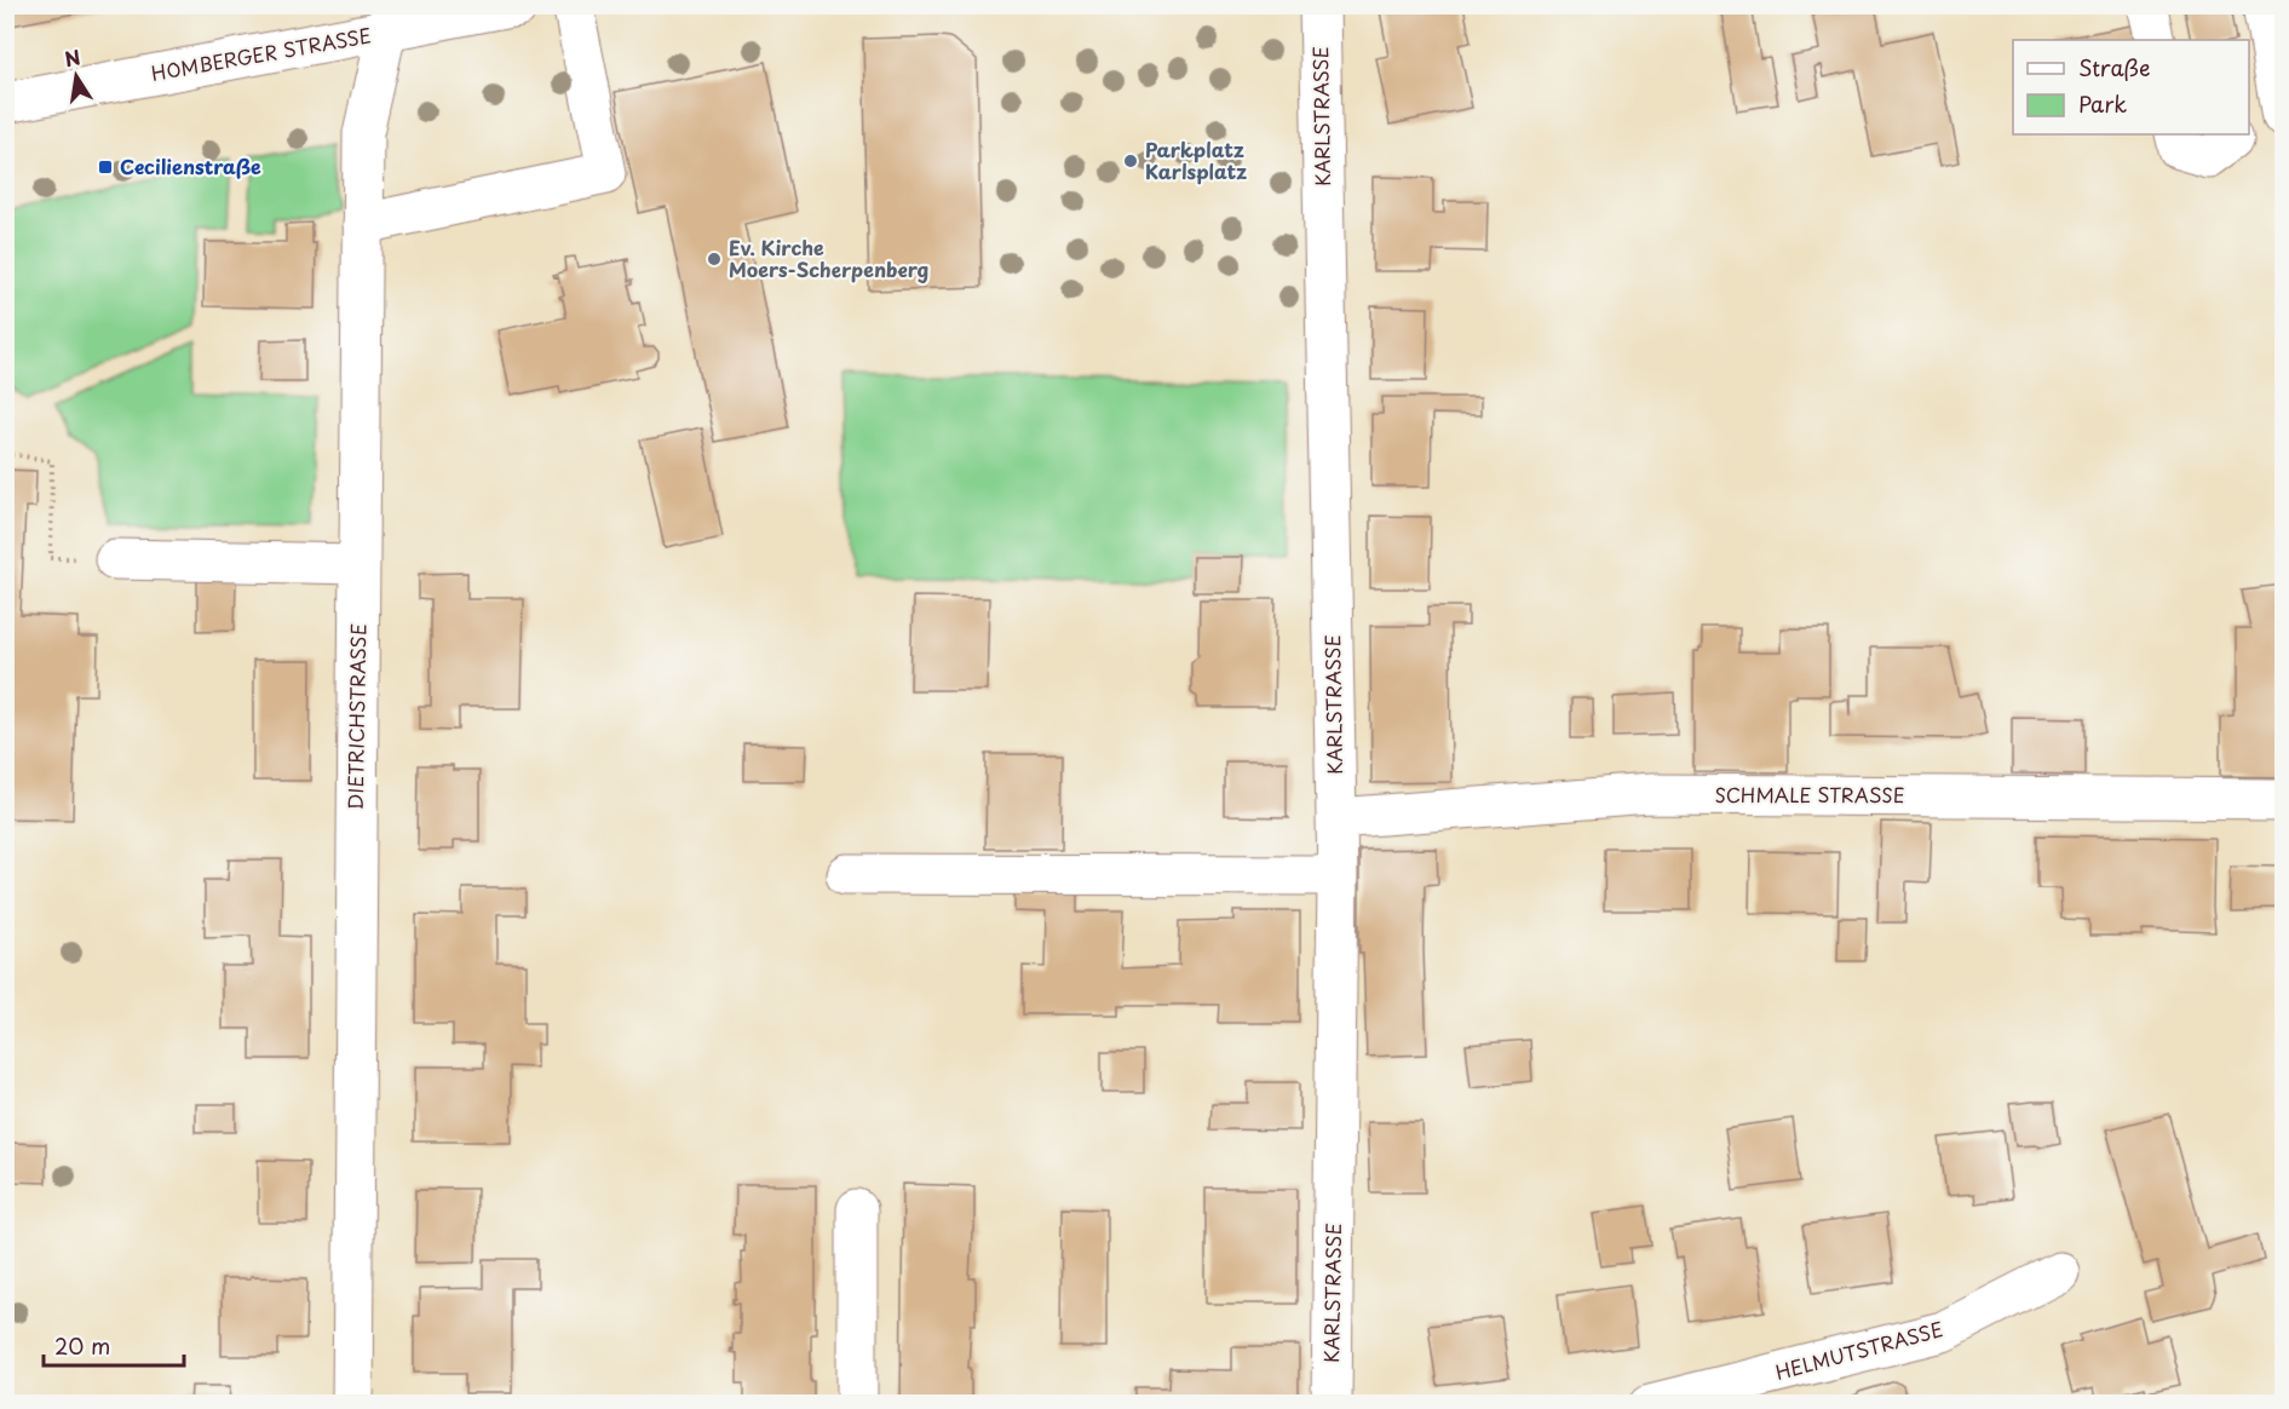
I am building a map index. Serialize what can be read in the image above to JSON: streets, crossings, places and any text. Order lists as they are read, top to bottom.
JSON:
{
  "streets": {
    "street": [
      "HOMBERGER STRASSE",
      "KARLSTRASSE",
      "DIETRICHSTRASSE",
      "SCHMALE STRASSE",
      "HELMUTSTRASSE"
    ]
  },
  "crossings": [
    ["HOMBERGER STRASSE", "DIETRICHSTRASSE"],
    ["KARLSTRASSE", "SCHMALE STRASSE"]
  ],
  "places": {
    "other": ["Parkplatz Karlsplatz", "Ev. Kirche Moers-Scherpenberg"],
    "transit": ["Cecilienstraße"]
  },
  "legend": ["Straße", "Park"],
  "scale_bar": "20 m",
  "north": "top"
}
